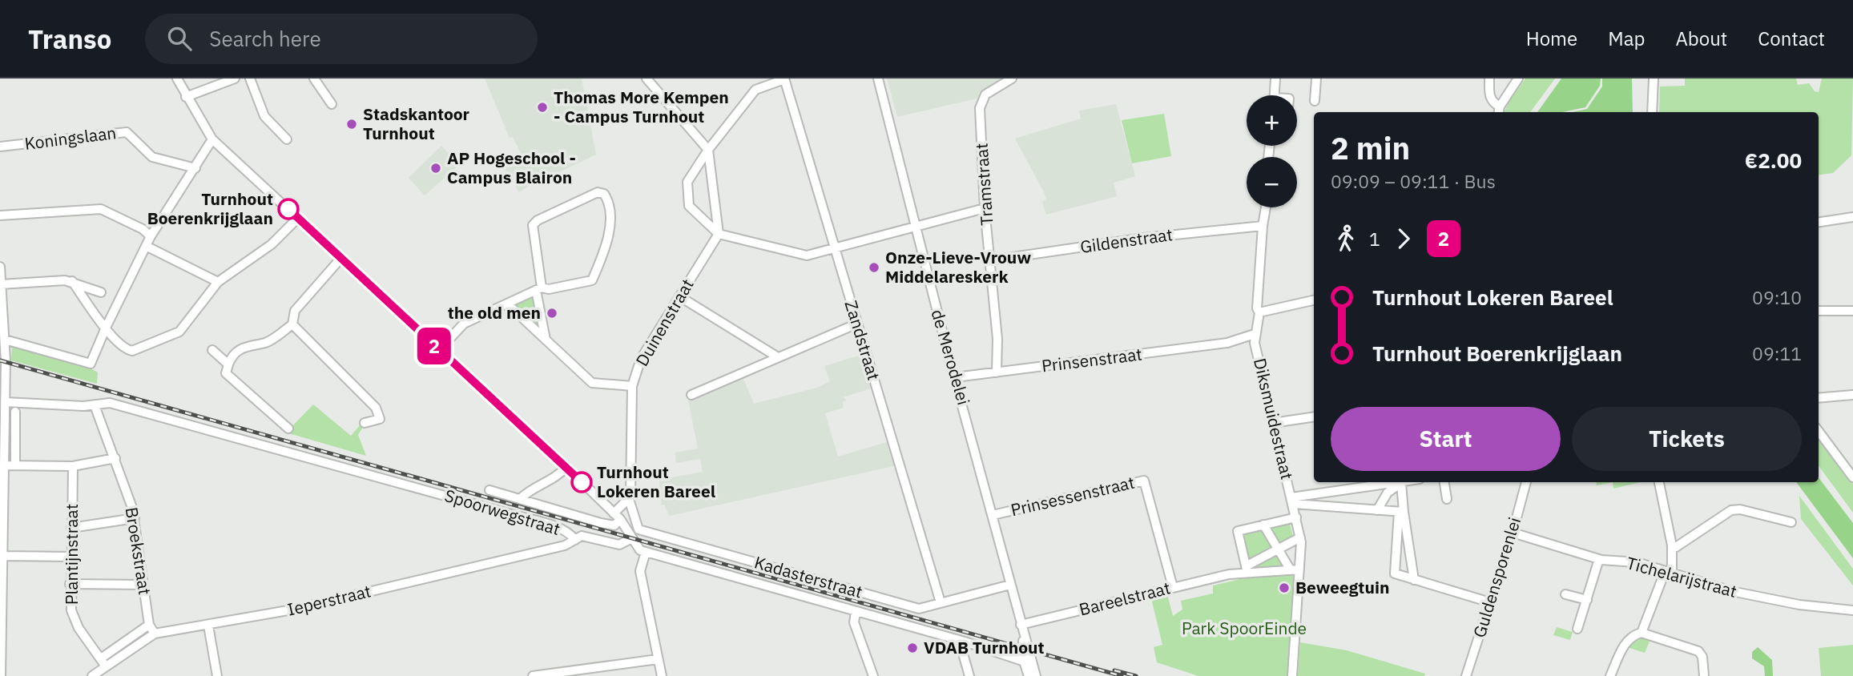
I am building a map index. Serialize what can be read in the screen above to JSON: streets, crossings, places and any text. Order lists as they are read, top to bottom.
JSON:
{
  "streets": {
    "street": [
      "Koningslaan",
      "Tramstraat",
      "Gildenstraat",
      "Duinenstraat",
      "Zandstraat",
      "de Merodelei",
      "Prinsenstraat",
      "Diksmuidestraat",
      "Prinsessenstraat",
      "Spoorwegstraat",
      "Broekstraat",
      "Plantijnstraat",
      "Kadasterstraat",
      "Guldensporenlei",
      "Tichelarijstraat",
      "Bareelstraat",
      "Ieperstraat"
    ]
  },
  "crossings": [
    ["Tramstraat", "Gildenstraat"],
    ["Tramstraat", "Prinsenstraat"],
    ["Duinenstraat", "Kadasterstraat"],
    ["Zandstraat", "Kadasterstraat"],
    ["de Merodelei", "Prinsenstraat"],
    ["de Merodelei", "Prinsessenstraat"],
    ["de Merodelei", "Kadasterstraat"],
    ["de Merodelei", "Bareelstraat"],
    ["Prinsenstraat", "Diksmuidestraat"],
    ["Diksmuidestraat", "Bareelstraat"],
    ["Prinsessenstraat", "Bareelstraat"],
    ["Spoorwegstraat", "Broekstraat"],
    ["Spoorwegstraat", "Ieperstraat"],
    ["Broekstraat", "Ieperstraat"],
    ["Plantijnstraat", "Ieperstraat"],
    ["Guldensporenlei", "Tichelarijstraat"]
  ],
  "parks": ["Park SpoorEinde"],
  "places": [
    "Thomas More Kempen - Campus Turnhout",
    "Stadskantoor Turnhout",
    "AP Hogeschool - Campus Blairon",
    "Turnhout Boerenkrijglaan",
    "Onze-Lieve-Vrouw Middelareskerk",
    "the old men",
    "Turnhout Lokeren Bareel",
    "Beweegtuin",
    "VDAB Turnhout"
  ],
  "lines": ["bus line 2"],
  "page": {
    "header": "Transo",
    "search": "Search here",
    "nav": [
      "Home",
      "Map",
      "About",
      "Contact"
    ],
    "on_map": "2",
    "map_buttons": ["+", "−"],
    "heading": ["2 min", "09:09 – 09:11 · Bus", "€2.00"],
    "legs": ["1", "2"],
    "list": [
      {
        "name": "Turnhout Lokeren Bareel",
        "value": "09:10"
      },
      {
        "name": "Turnhout Boerenkrijglaan",
        "value": "09:11"
      }
    ],
    "buttons": ["Start", "Tickets"]
  }
}
